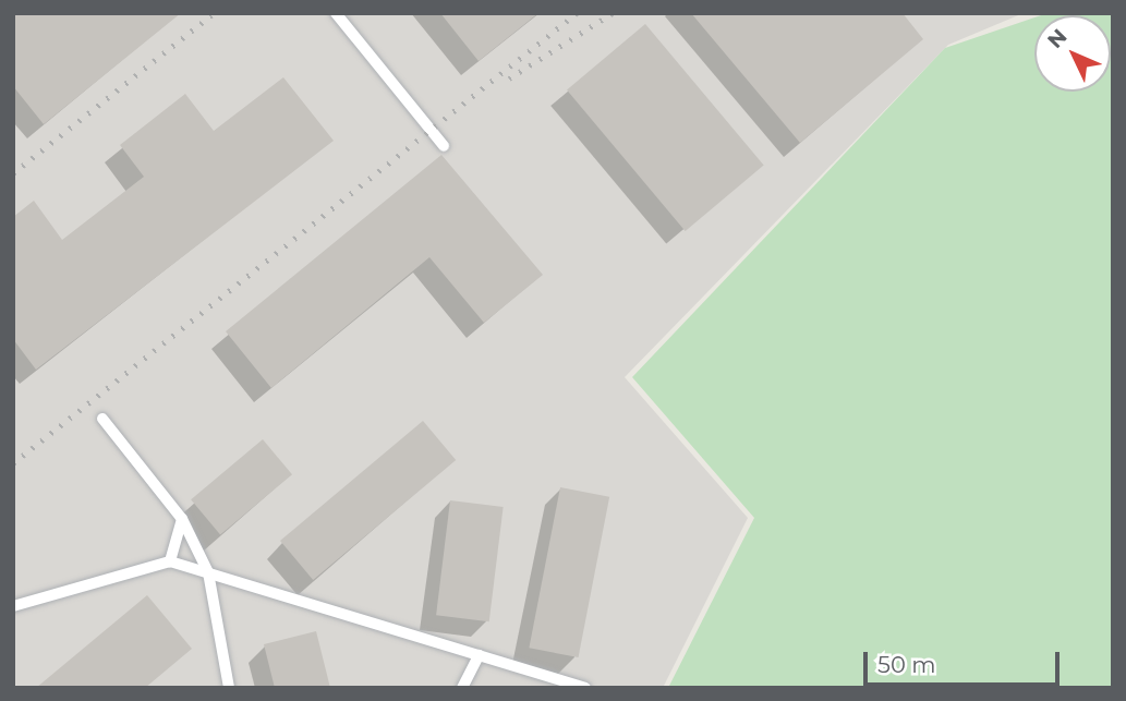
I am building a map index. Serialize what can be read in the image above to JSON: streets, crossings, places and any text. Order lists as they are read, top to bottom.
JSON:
{
  "scale_bar": "50 m",
  "north": "top left"
}
